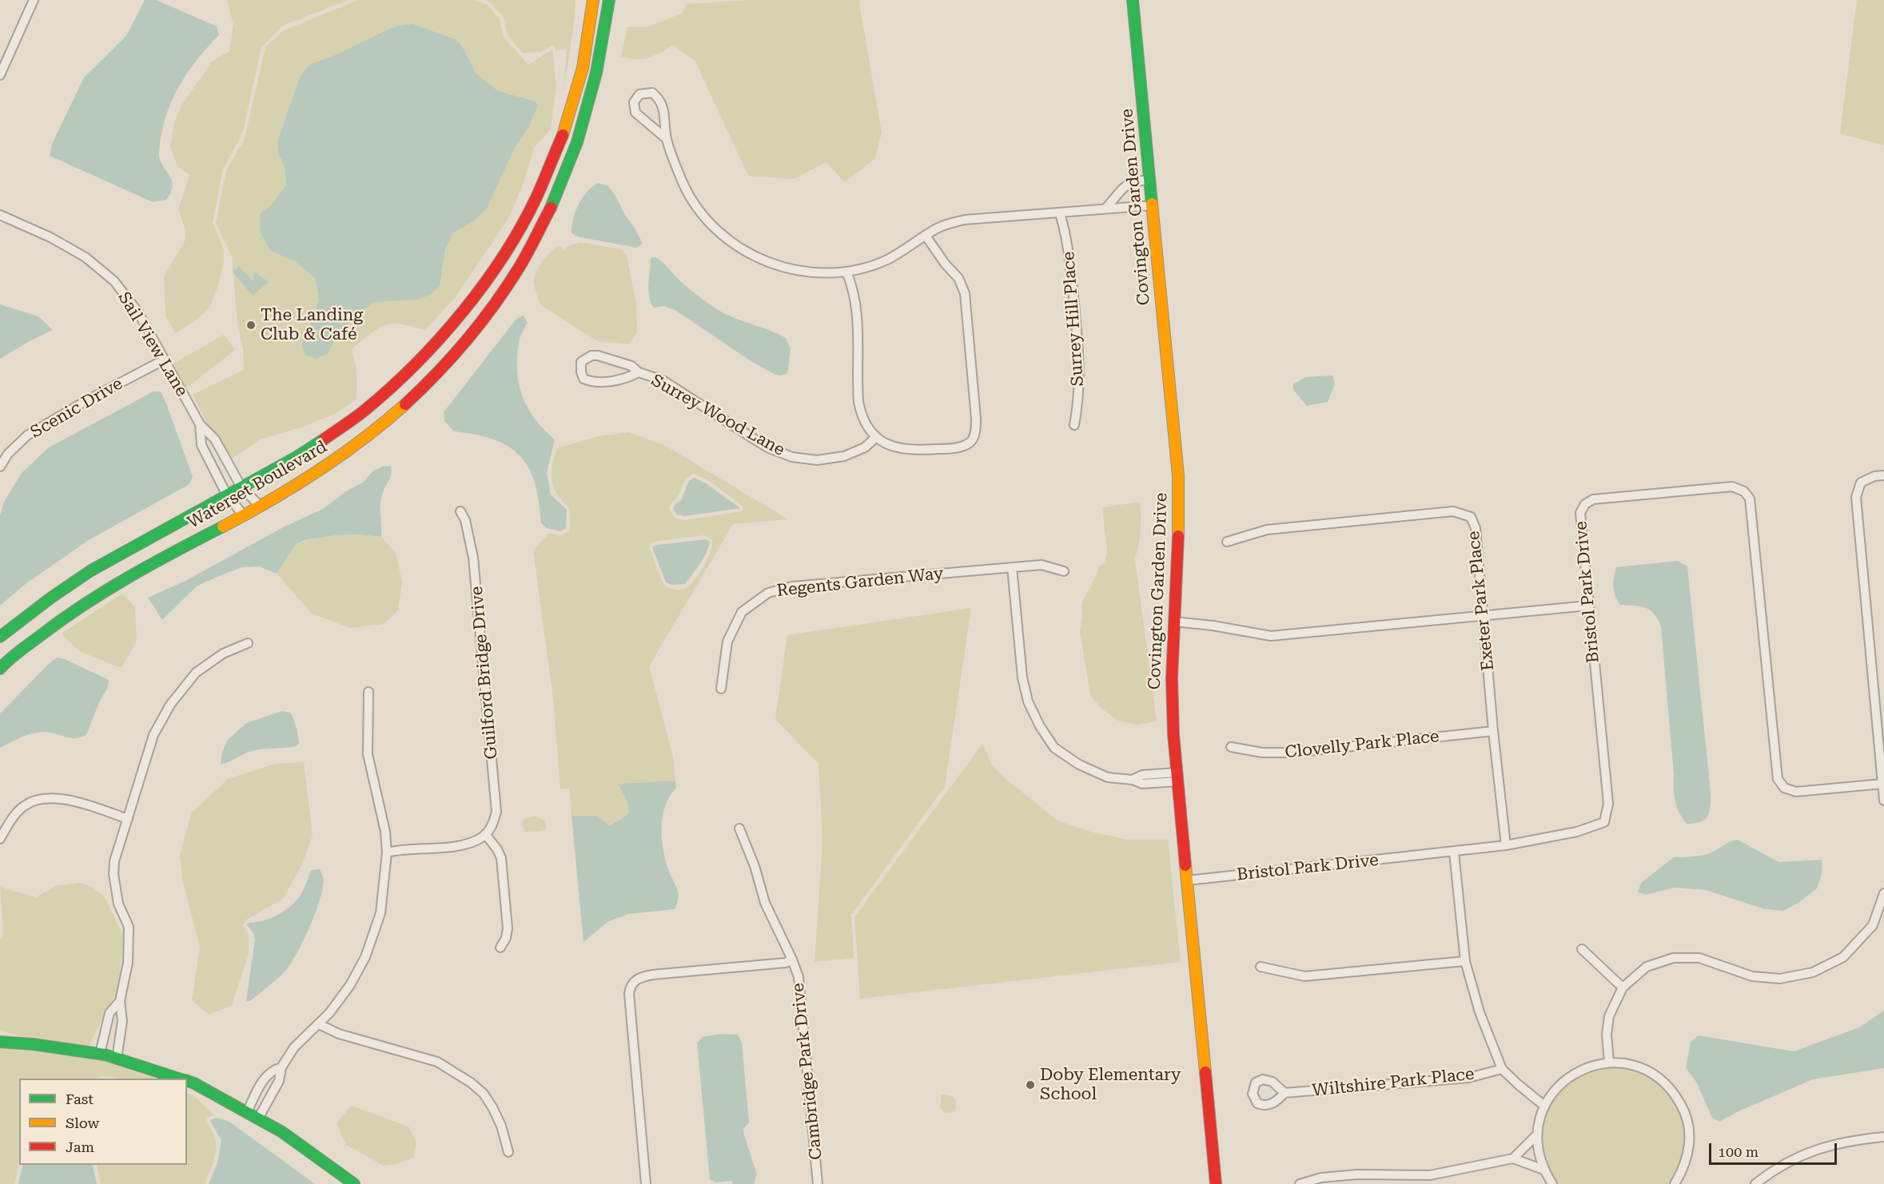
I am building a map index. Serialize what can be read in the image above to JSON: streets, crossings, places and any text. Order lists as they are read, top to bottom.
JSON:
{
  "streets": {
    "street": [
      "Covington Garden Drive",
      "Surrey Hill Place",
      "Sail View Lane",
      "Scenic Drive",
      "Surrey Wood Lane",
      "Waterset Boulevard",
      "Regents Garden Way",
      "Bristol Park Drive",
      "Exeter Park Place",
      "Guilford Bridge Drive",
      "Clovelly Park Place",
      "Cambridge Park Drive",
      "Wiltshire Park Place"
    ]
  },
  "crossings": [
    ["Covington Garden Drive", "Bristol Park Drive"],
    ["Sail View Lane", "Scenic Drive"],
    ["Sail View Lane", "Waterset Boulevard"],
    ["Bristol Park Drive", "Exeter Park Place"],
    ["Exeter Park Place", "Clovelly Park Place"]
  ],
  "places": ["The Landing Club & Café", "Doby Elementary School"],
  "legend": ["Fast", "Slow", "Jam"],
  "scale_bar": "100 m"
}
